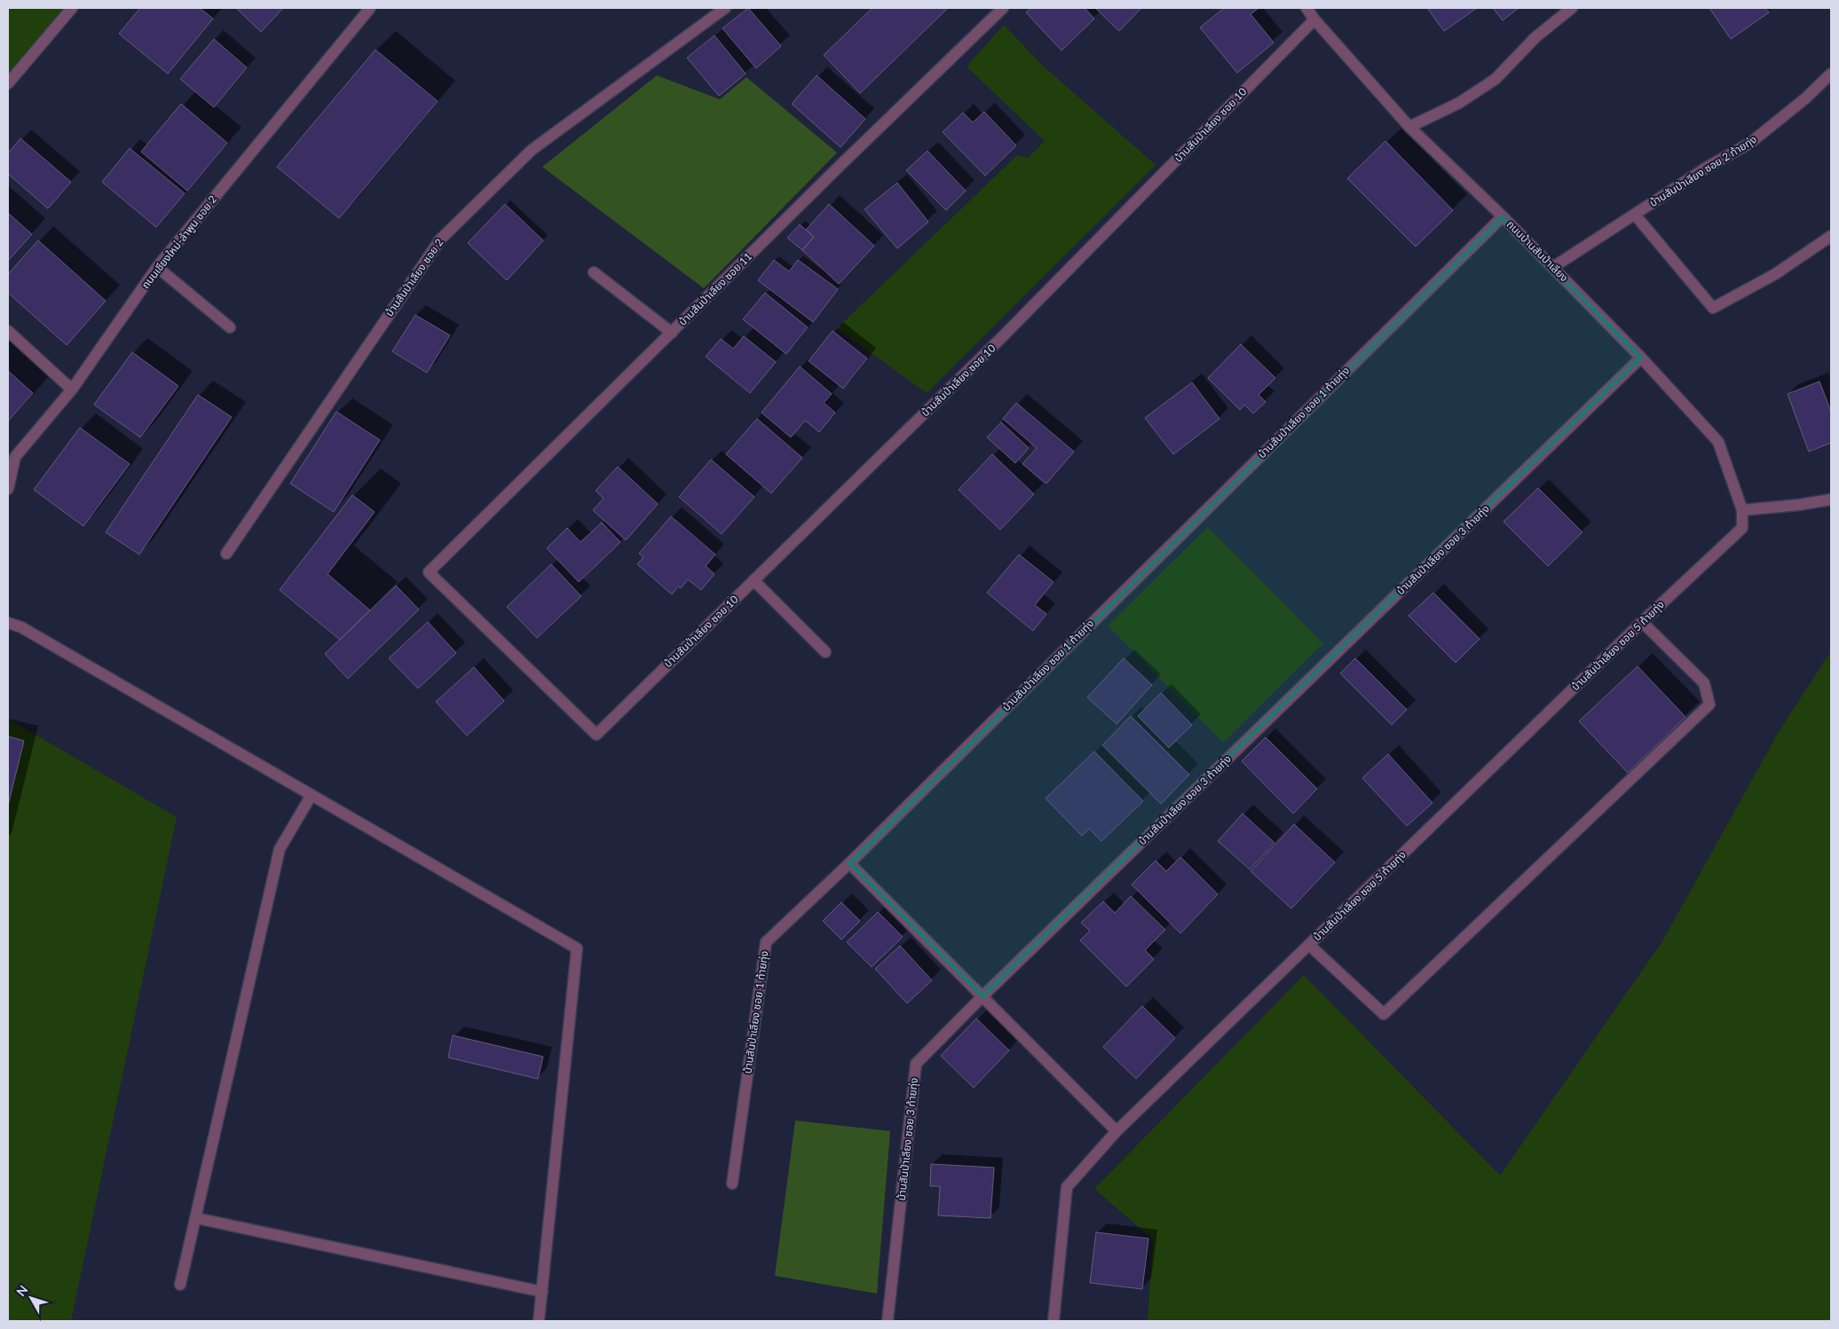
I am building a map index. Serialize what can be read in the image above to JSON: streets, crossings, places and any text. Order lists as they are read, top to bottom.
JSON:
{
  "streets": {
    "street": [
      "บ้านสันป่าเลียง ซอย 10",
      "บ้านสันป่าเลียง ซอย 2 ท้ายทุ่ง",
      "ถนนเชียงใหม่-ลำพูน ซอย 2",
      "ถนนบ้านสันป่าเลียง",
      "บ้านสันป่าเลียง ซอย 2",
      "บ้านสันป่าเลียง ซอย 11",
      "บ้านสันป่าเลียง ซอย 1 ท้ายทุ่ง",
      "บ้านสันป่าเลียง ซอย 3 ท้ายทุ่ง",
      "บ้านสันป่าเลียง ซอย 5 ท้ายทุ่ง"
    ]
  },
  "crossings": [
    ["บ้านสันป่าเลียง ซอย 10", "ถนนบ้านสันป่าเลียง"],
    ["บ้านสันป่าเลียง ซอย 10", "บ้านสันป่าเลียง ซอย 11"],
    ["บ้านสันป่าเลียง ซอย 2 ท้ายทุ่ง", "ถนนบ้านสันป่าเลียง"],
    ["ถนนบ้านสันป่าเลียง", "บ้านสันป่าเลียง ซอย 1 ท้ายทุ่ง"],
    ["ถนนบ้านสันป่าเลียง", "บ้านสันป่าเลียง ซอย 3 ท้ายทุ่ง"],
    ["ถนนบ้านสันป่าเลียง", "บ้านสันป่าเลียง ซอย 5 ท้ายทุ่ง"]
  ],
  "north": "top left"
}
